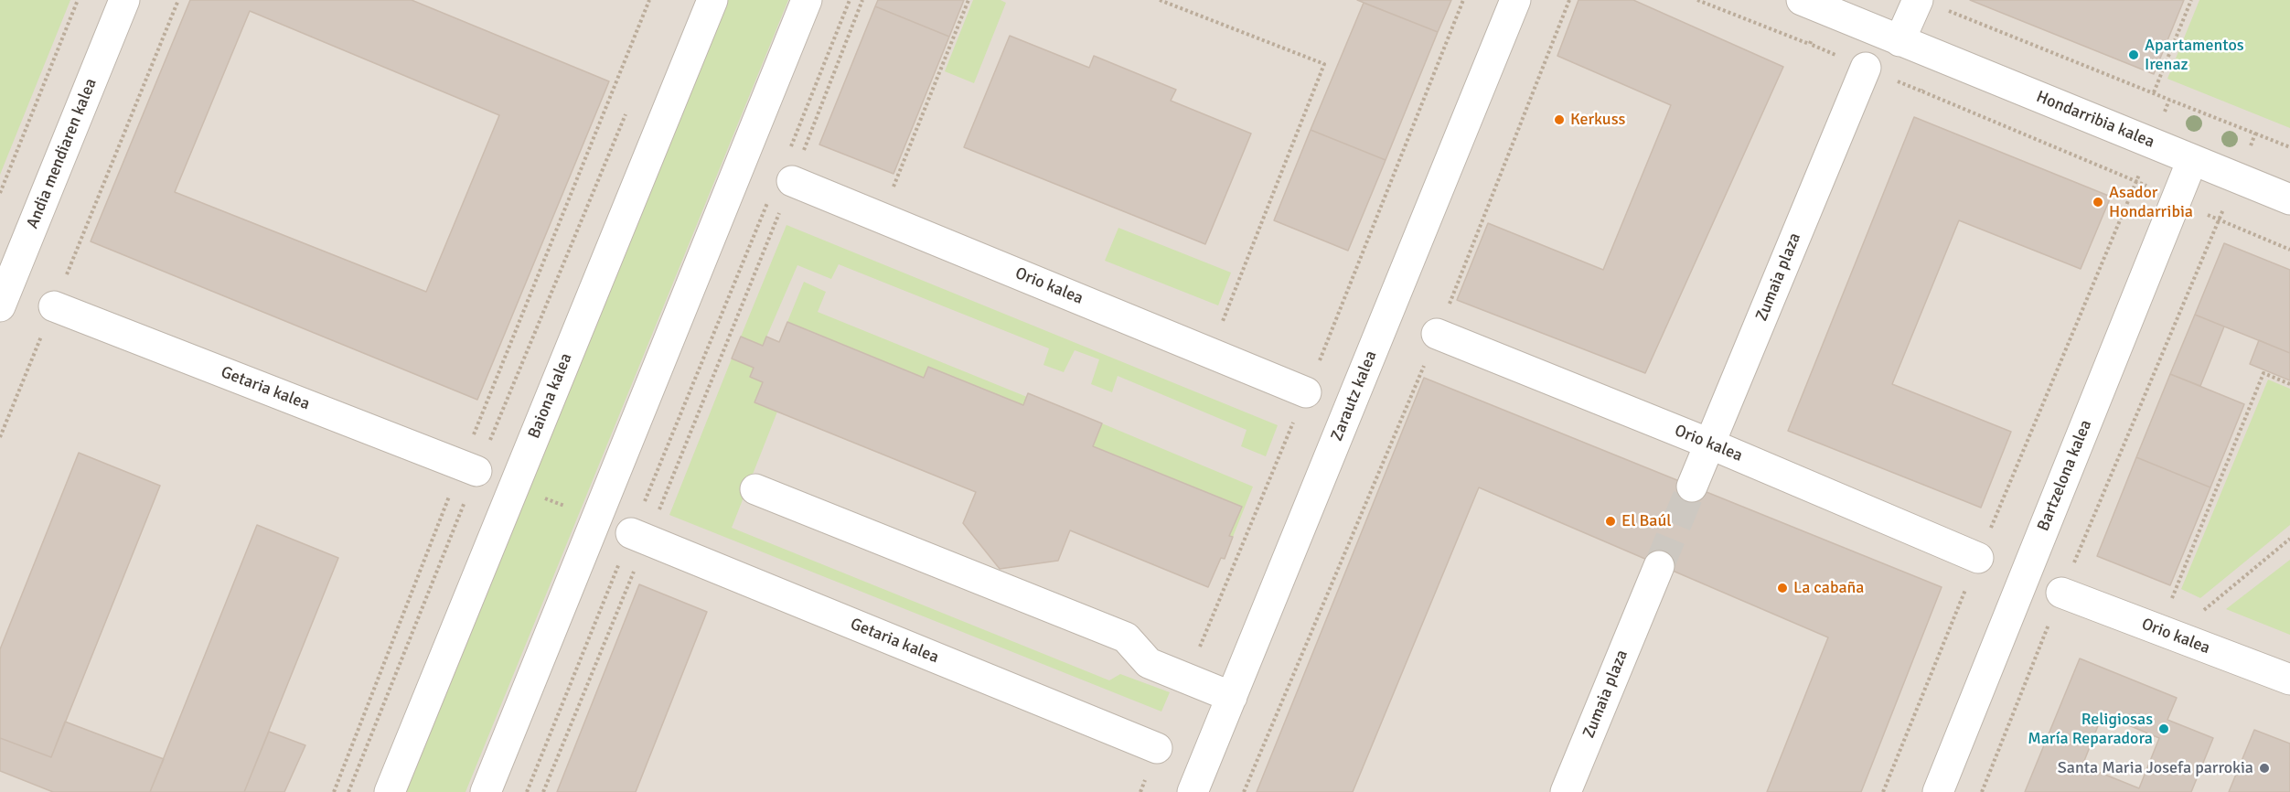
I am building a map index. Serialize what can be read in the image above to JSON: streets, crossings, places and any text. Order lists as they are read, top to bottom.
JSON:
{
  "streets": {
    "street": [
      "Hondarribia kalea",
      "Andia mendiaren kalea",
      "Zumaia plaza",
      "Orio kalea",
      "Getaria kalea",
      "Baiona kalea",
      "Zarautz kalea",
      "Bartzelona kalea"
    ]
  },
  "crossings": [
    ["Hondarribia kalea", "Bartzelona kalea"],
    ["Zumaia plaza", "Orio kalea"]
  ],
  "places": [
    "Apartamentos Irenaz",
    "Kerkuss",
    "Asador Hondarribia",
    "El Baúl",
    "La cabaña",
    "Religiosas María Reparadora",
    "Santa Maria Josefa parrokia"
  ]
}
